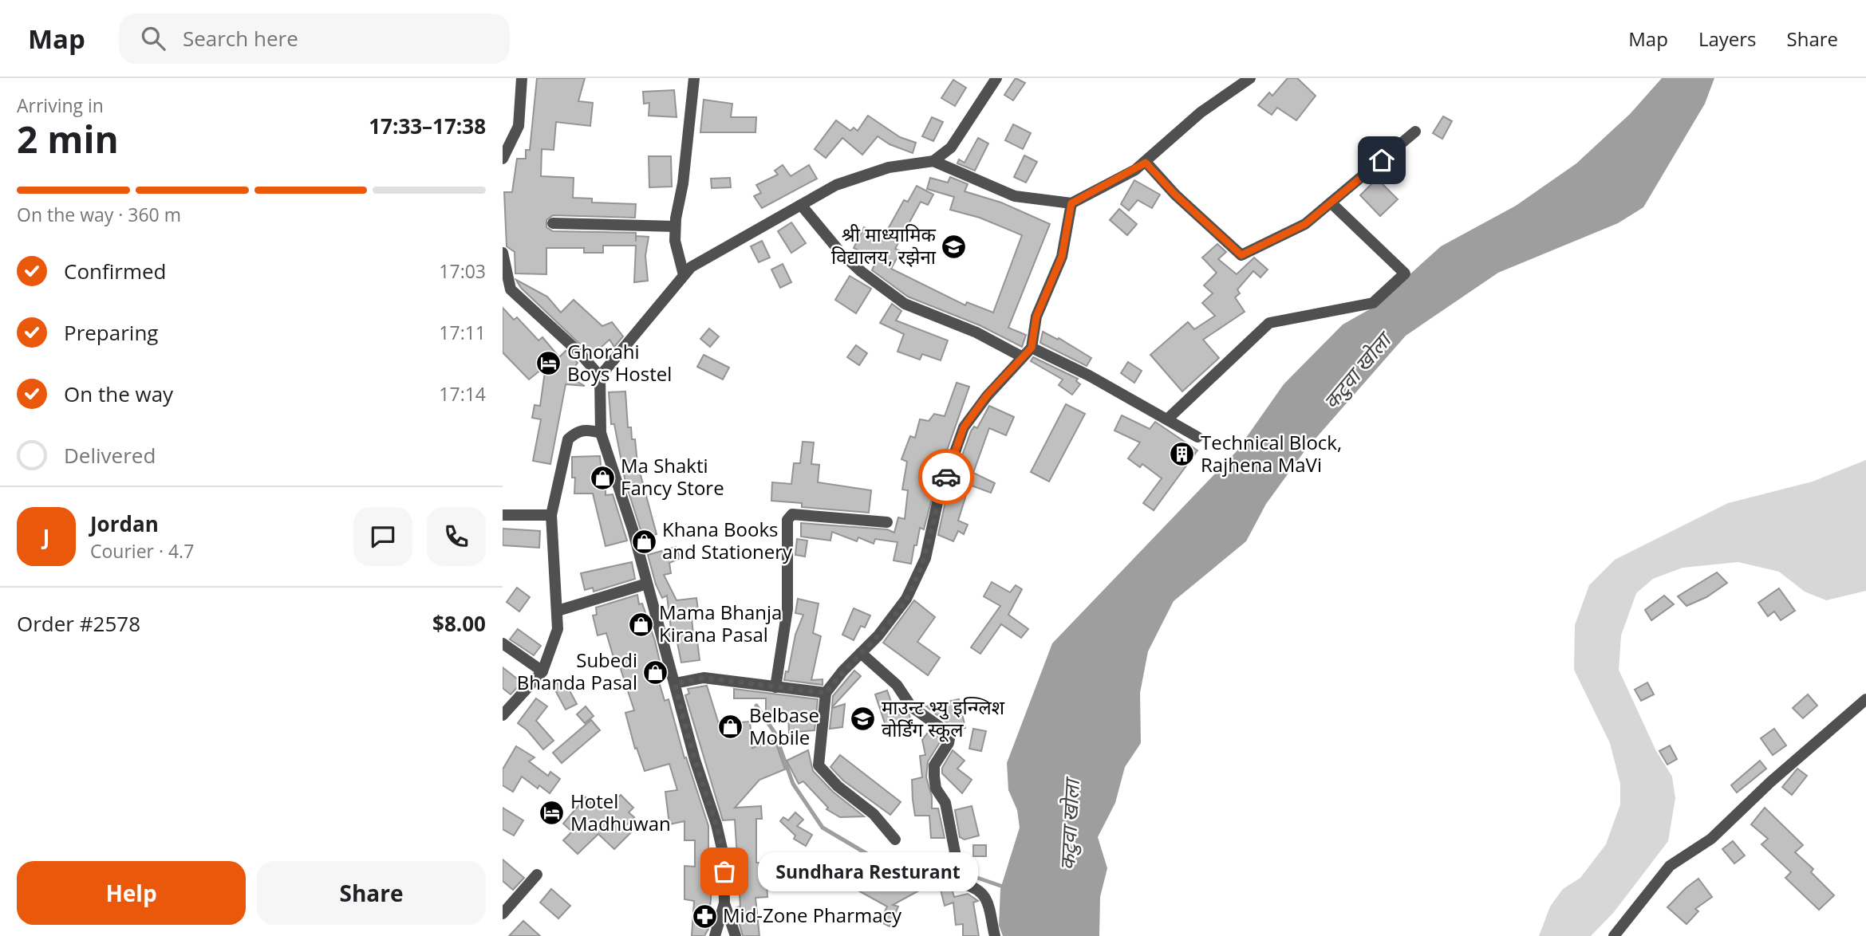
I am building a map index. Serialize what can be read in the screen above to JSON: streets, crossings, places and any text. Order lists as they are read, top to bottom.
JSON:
{
  "water": ["कटुवा खोला"],
  "places": {
    "school or university": ["श्री माध्यामिक विद्यालय, रझेना", "माउन्ट भ्यु इन्ग्लिश वोर्डिंग स्कूल"],
    "hotel": ["Ghorahi Boys Hostel", "Hotel Madhuwan"],
    "building": ["Technical Block, Rajhena MaVi"],
    "shop": [
      "Ma Shakti Fancy Store",
      "Khana Books and Stationery",
      "Mama Bhanja Kirana Pasal",
      "Subedi Bhanda Pasal",
      "Belbase Mobile"
    ],
    "other": ["Sundhara Resturant"],
    "pharmacy": ["Mid-Zone Pharmacy"]
  },
  "page": {
    "header": "Map",
    "search": "Search here",
    "nav": ["Map", "Layers", "Share"],
    "heading": ["2 min", "Arriving in", "17:33–17:38"],
    "panel": [
      "Jordan",
      "Courier · 4.7",
      "Order #2578",
      "$8.00"
    ],
    "bar": "On the way · 360 m",
    "list": [
      ["Confirmed", "17:03"],
      ["Preparing", "17:11"],
      ["On the way", "17:14"],
      "Delivered"
    ],
    "round": "J",
    "buttons": ["Help", "Share"],
    "bubble": "Sundhara Resturant"
  }
}
